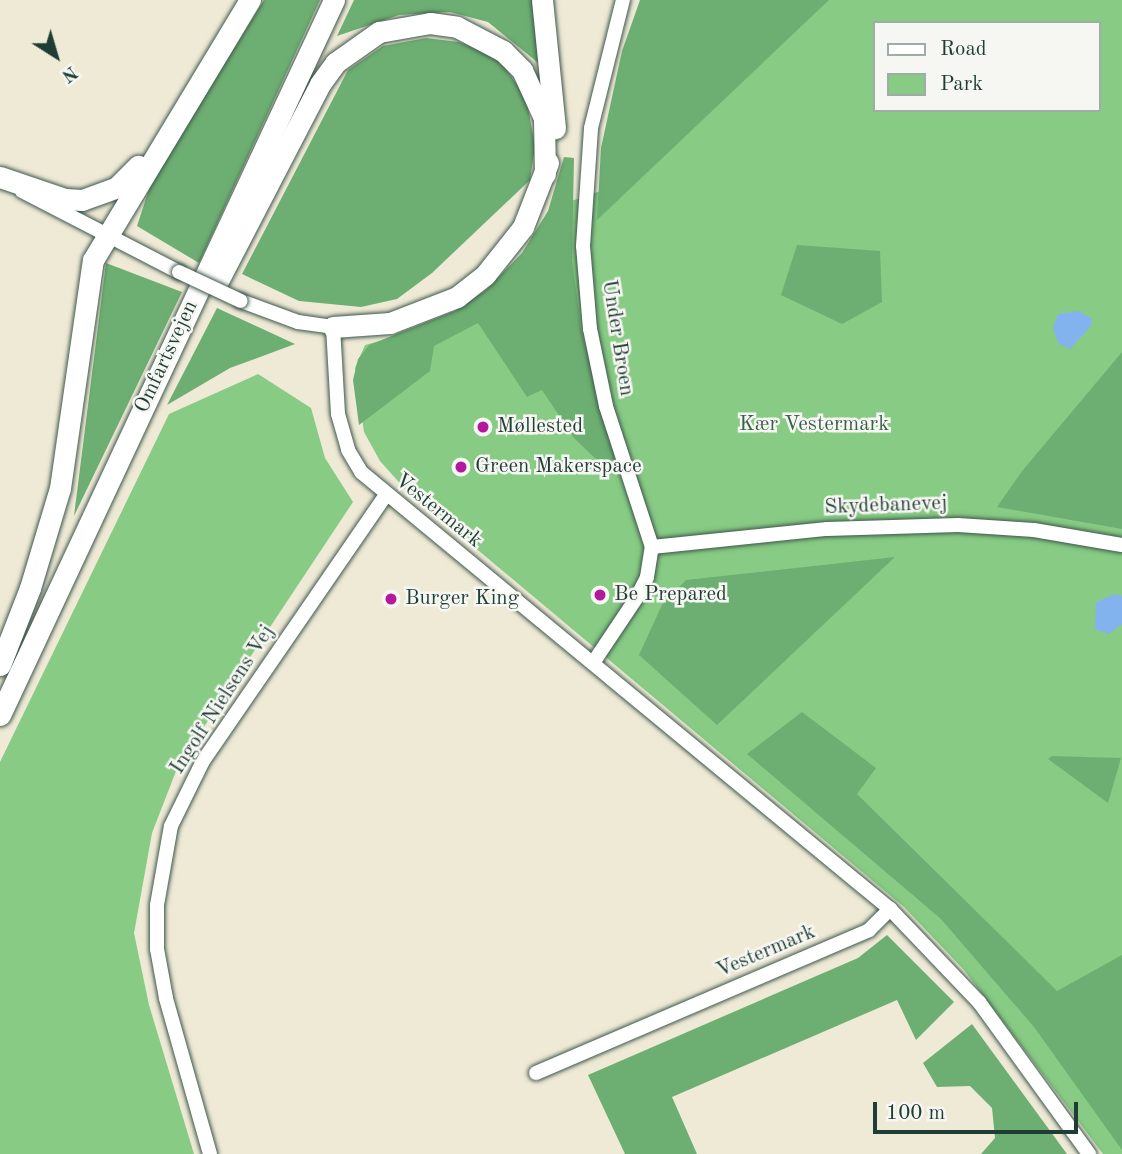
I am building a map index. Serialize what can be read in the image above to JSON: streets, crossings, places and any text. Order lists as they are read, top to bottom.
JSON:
{
  "streets": {
    "highway": ["Omfartsvejen"],
    "street": [
      "Under Broen",
      "Skydebanevej",
      "Vestermark",
      "Ingolf Nielsens Vej"
    ]
  },
  "crossings": [
    ["Under Broen", "Skydebanevej"],
    ["Under Broen", "Vestermark"],
    ["Vestermark", "Ingolf Nielsens Vej"]
  ],
  "parks": ["Kær Vestermark"],
  "places": [
    "Møllested",
    "Green Makerspace",
    "Be Prepared",
    "Burger King"
  ],
  "legend": ["Road", "Park"],
  "scale_bar": "100 m",
  "north": "bottom right"
}
